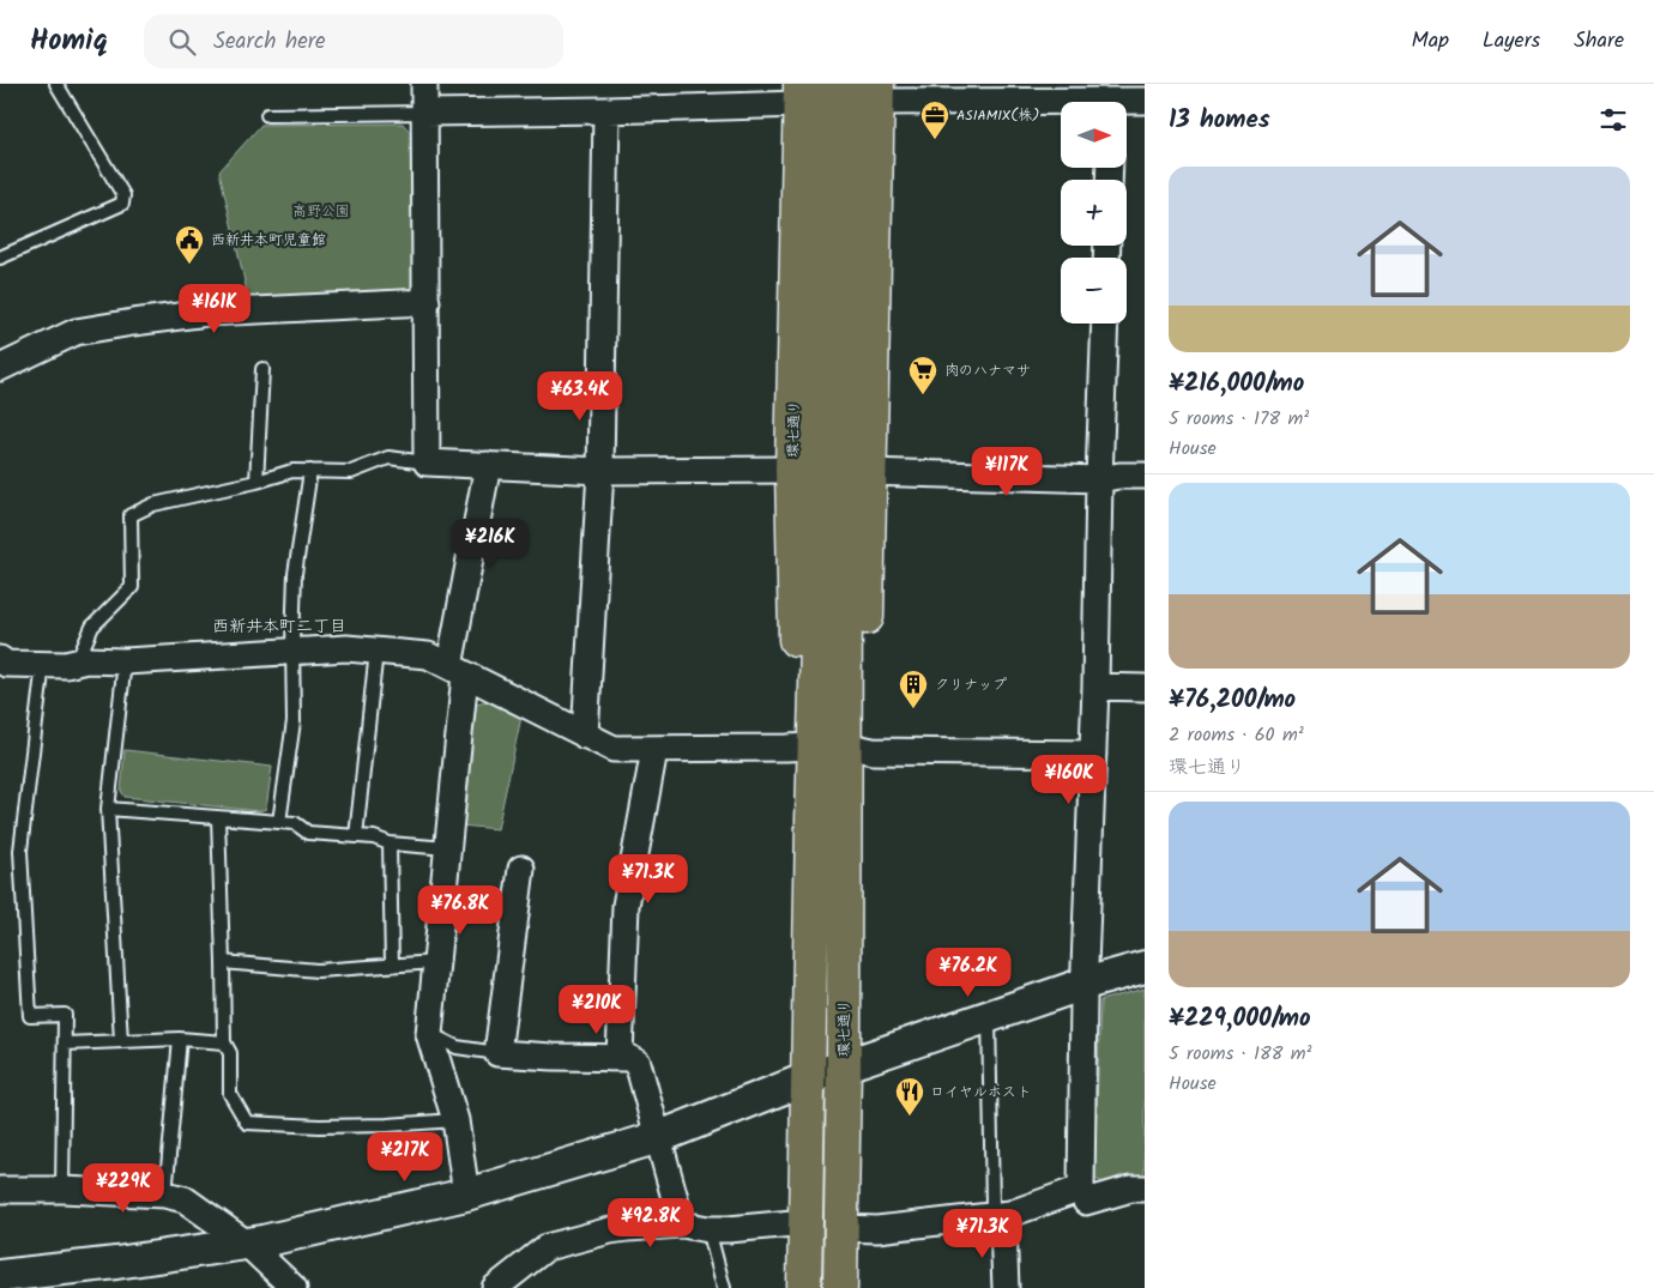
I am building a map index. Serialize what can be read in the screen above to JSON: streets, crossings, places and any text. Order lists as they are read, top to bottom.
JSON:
{
  "streets": {
    "main road": ["環七通り"]
  },
  "districts": ["西新井本町二丁目"],
  "parks": ["高野公園"],
  "places": {
    "office": ["ASIAMIX(株)"],
    "public building": ["西新井本町児童館"],
    "supermarket": ["肉のハナマサ"],
    "building": ["クリナップ"],
    "restaurant": ["ロイヤルホスト"]
  },
  "north": "right",
  "page": {
    "header": "Homiq",
    "search": "Search here",
    "nav": ["Map", "Layers", "Share"],
    "heading": "13 homes",
    "map_buttons": ["+", "−"],
    "list": [
      {
        "name": "¥216,000/mo",
        "note": "5 rooms · 178 m² · House"
      },
      {
        "name": "¥76,200/mo",
        "note": "2 rooms · 60 m² · 環七通り"
      },
      {
        "name": "¥229,000/mo",
        "note": "5 rooms · 188 m² · House"
      }
    ],
    "price": [
      "¥161K",
      "¥63.4K",
      "¥117K",
      "¥216K",
      "¥160K",
      "¥71.3K",
      "¥76.8K",
      "¥76.2K",
      "¥210K",
      "¥217K",
      "¥229K",
      "¥92.8K",
      "¥71.3K"
    ]
  }
}
